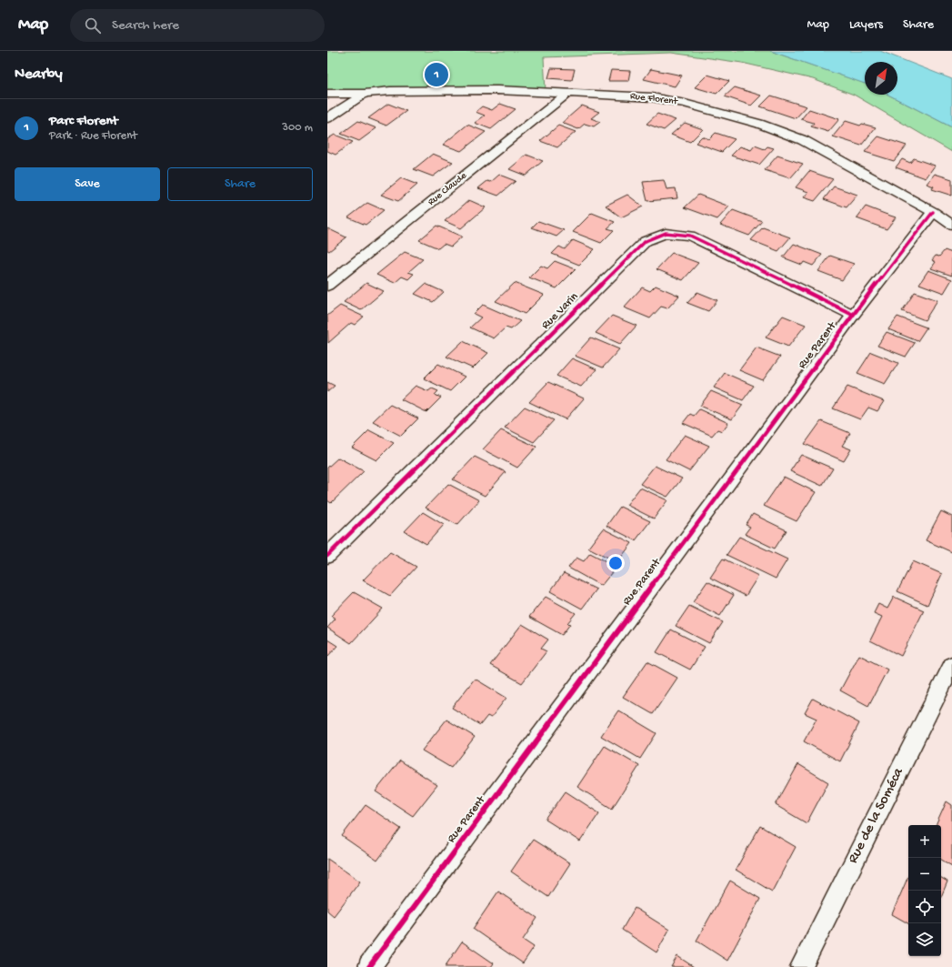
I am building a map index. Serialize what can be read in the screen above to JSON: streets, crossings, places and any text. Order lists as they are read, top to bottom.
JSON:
{
  "streets": {
    "street": [
      "Rue Florent",
      "Rue Claude",
      "Rue Varin",
      "Rue Parent",
      "Rue de la Soméca"
    ]
  },
  "crossings": [
    ["Rue Florent", "Rue Claude"],
    ["Rue Florent", "Rue Parent"],
    ["Rue Varin", "Rue Parent"]
  ],
  "north": "top right",
  "page": {
    "header": "Map",
    "search": "Search here",
    "nav": ["Map", "Layers", "Share"],
    "heading": "Nearby",
    "pins": "1",
    "list": [
      {
        "mark": "1",
        "name": "Parc Florent",
        "note": "Park · Rue Florent",
        "value": "300 m"
      }
    ],
    "buttons": ["Save", "Share"],
    "map_buttons": ["+", "−"]
  }
}
